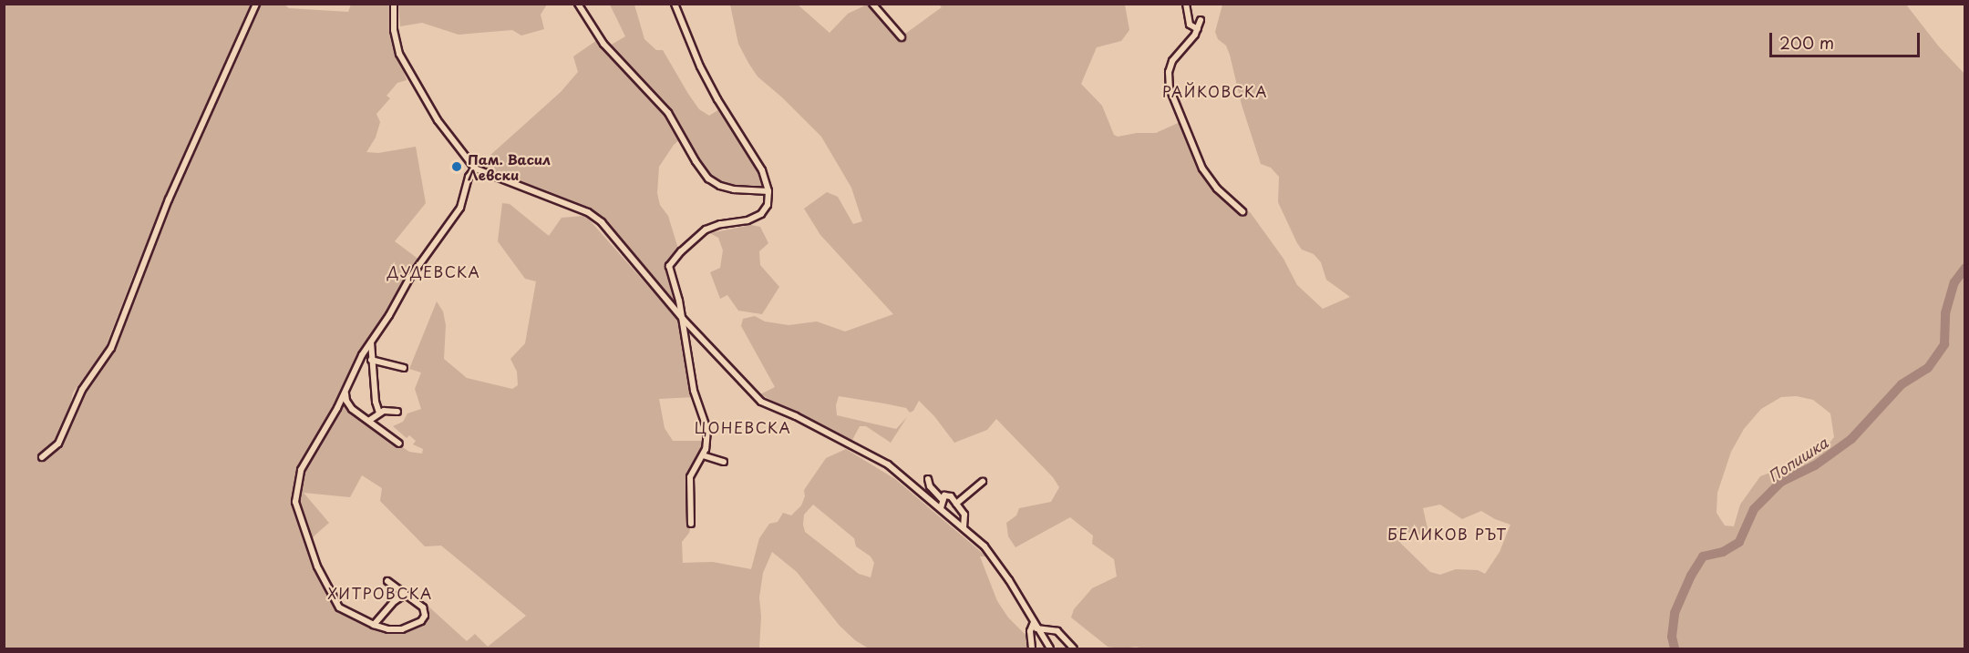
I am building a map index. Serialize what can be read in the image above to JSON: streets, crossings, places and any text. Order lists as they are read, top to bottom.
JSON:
{
  "districts": [
    "РАЙКОВСКА",
    "ДУДЕВСКА",
    "ЦОНЕВСКА",
    "БЕЛИКОВ РЪТ",
    "ХИТРОВСКА"
  ],
  "water": ["Попишка"],
  "places": ["Пам. Васил Левски"],
  "scale_bar": "200 m"
}
